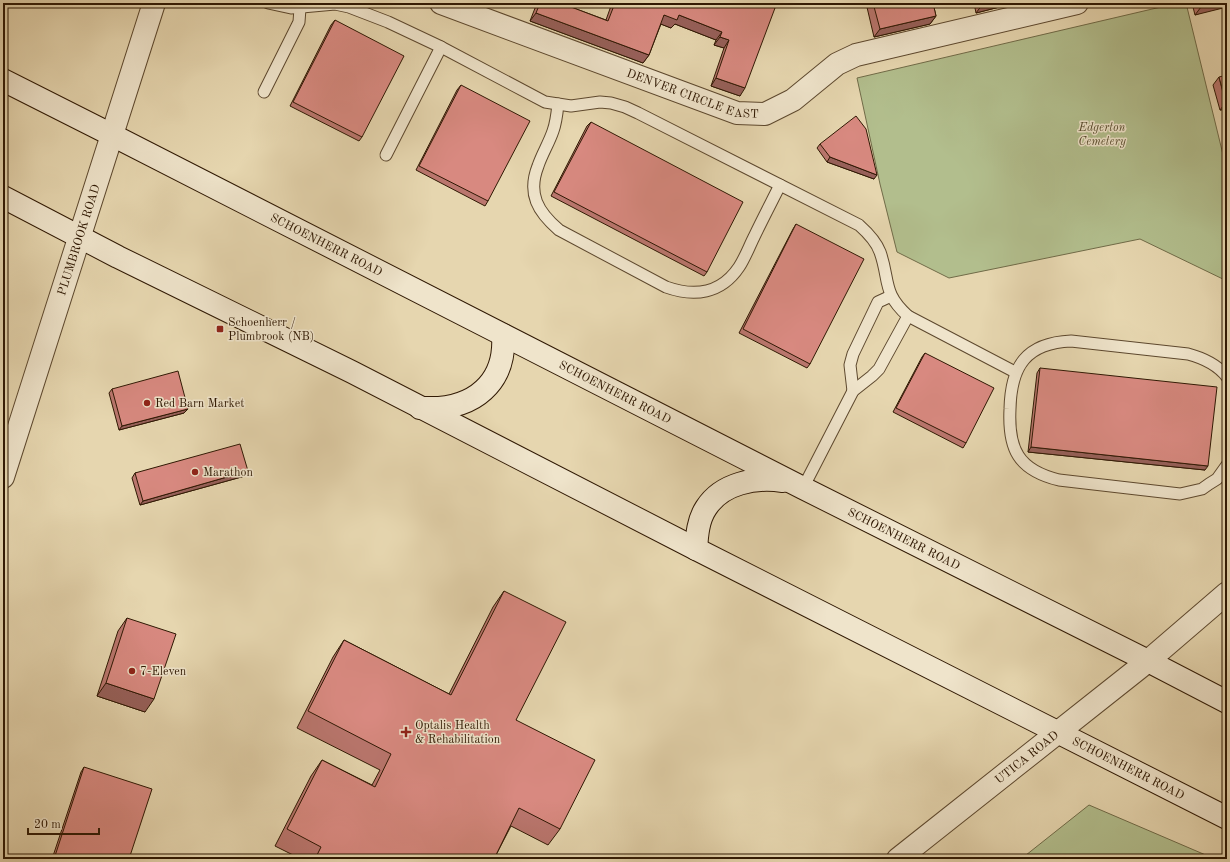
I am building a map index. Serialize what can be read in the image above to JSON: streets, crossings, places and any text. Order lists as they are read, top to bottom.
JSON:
{
  "streets": {
    "main road": [
      "DENVER CIRCLE EAST",
      "PLUMBROOK ROAD",
      "SCHOENHERR ROAD",
      "UTICA ROAD"
    ]
  },
  "crossings": [
    ["PLUMBROOK ROAD", "SCHOENHERR ROAD"],
    ["SCHOENHERR ROAD", "UTICA ROAD"]
  ],
  "parks": ["Edgerton Cemetery"],
  "places": {
    "transit": ["Schoenherr / Plumbrook (NB)"],
    "other": ["Red Barn Market", "Marathon", "7-Eleven"],
    "health": ["Optalis Health & Rehabilitation"]
  },
  "scale_bar": "20 m"
}
